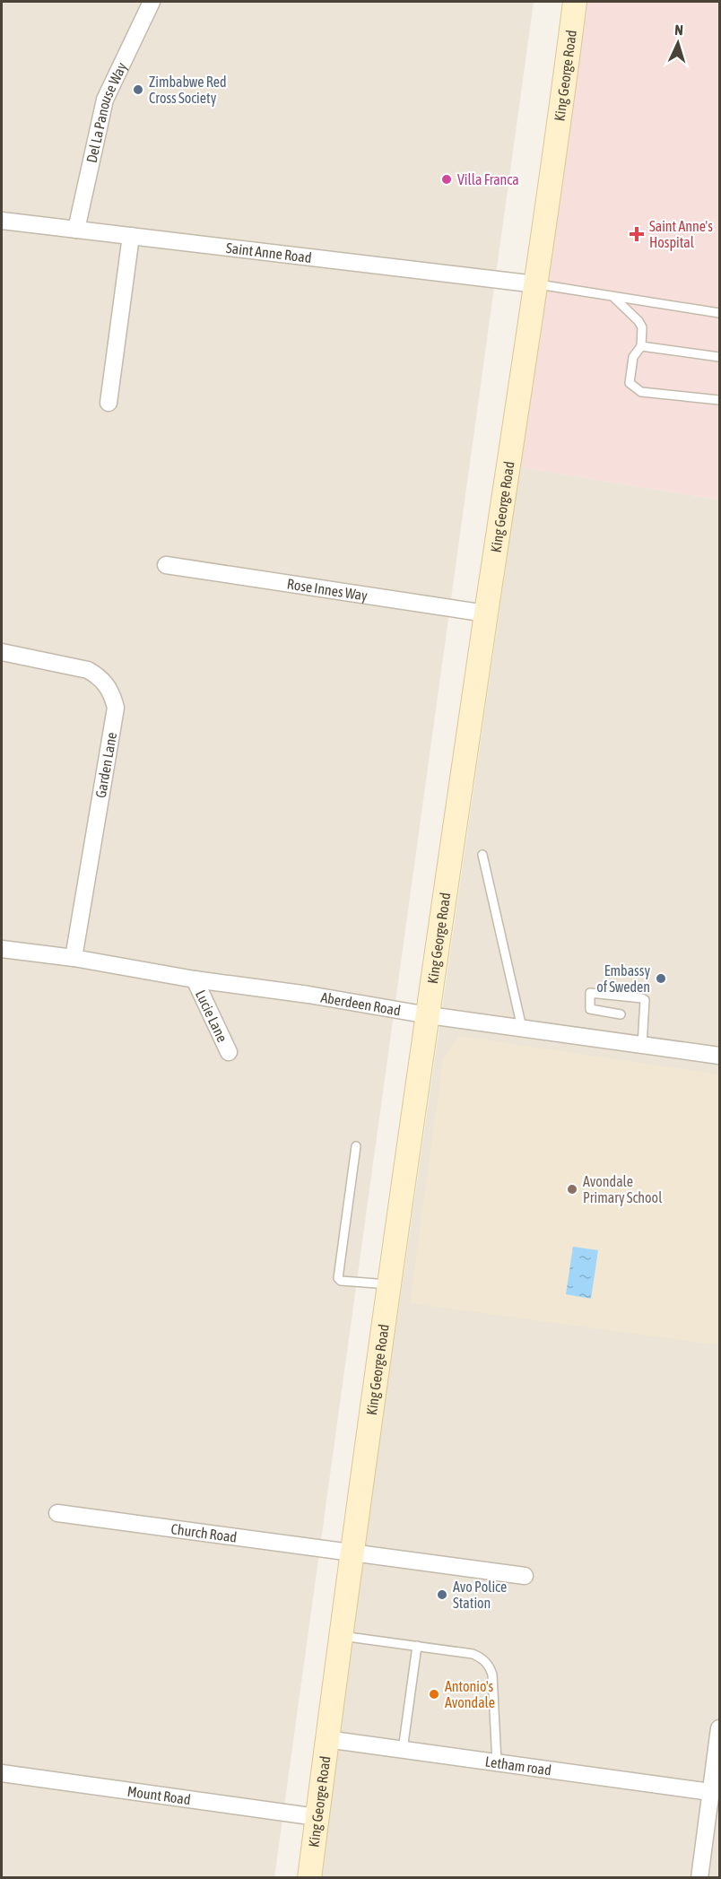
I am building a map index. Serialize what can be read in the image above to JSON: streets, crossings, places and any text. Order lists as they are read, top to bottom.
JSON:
{
  "streets": {
    "main road": ["King George Road"],
    "street": [
      "Del La Panouse Way",
      "Saint Anne Road",
      "Rose Innes Way",
      "Garden Lane",
      "Aberdeen Road",
      "Lucie Lane",
      "Church Road",
      "Letham road",
      "Mount Road"
    ]
  },
  "crossings": [
    ["King George Road", "Saint Anne Road"],
    ["King George Road", "Rose Innes Way"],
    ["King George Road", "Aberdeen Road"],
    ["King George Road", "Church Road"],
    ["King George Road", "Letham road"],
    ["King George Road", "Mount Road"],
    ["Del La Panouse Way", "Saint Anne Road"],
    ["Garden Lane", "Aberdeen Road"],
    ["Aberdeen Road", "Lucie Lane"]
  ],
  "places": {
    "other": [
      "Zimbabwe Red Cross Society",
      "Villa Franca",
      "Embassy of Sweden",
      "Avondale Primary School",
      "Avo Police Station",
      "Antonio's Avondale"
    ],
    "health": ["Saint Anne's Hospital"]
  },
  "north": "top"
}
